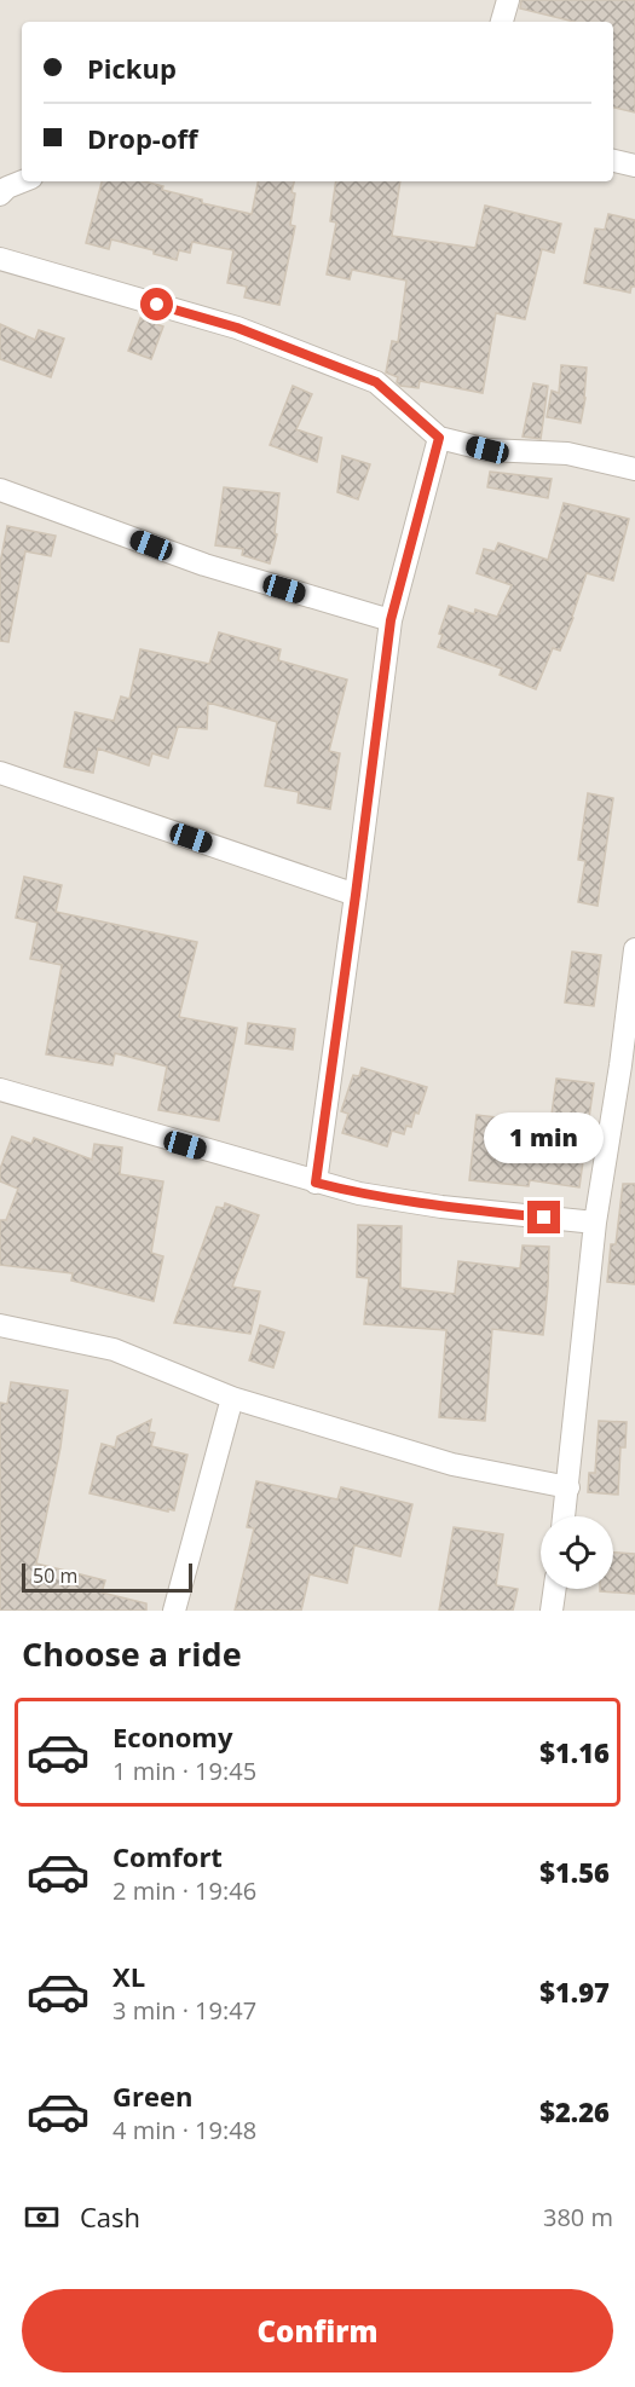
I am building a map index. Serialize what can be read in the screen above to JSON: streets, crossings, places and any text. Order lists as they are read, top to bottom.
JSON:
{
  "scale_bar": "50 m",
  "page": {
    "banner": ["Pickup", "Drop-off"],
    "bubble": "1 min",
    "scale": "50 m",
    "heading": "Choose a ride",
    "list": [
      {
        "name": "Economy",
        "note": "1 min · 19:45",
        "value": "$1.16"
      },
      {
        "name": "Comfort",
        "note": "2 min · 19:46",
        "value": "$1.56"
      },
      {
        "name": "XL",
        "note": "3 min · 19:47",
        "value": "$1.97"
      },
      {
        "name": "Green",
        "note": "4 min · 19:48",
        "value": "$2.26"
      }
    ],
    "pay": ["Cash", "380 m"],
    "buttons": "Confirm"
  }
}
